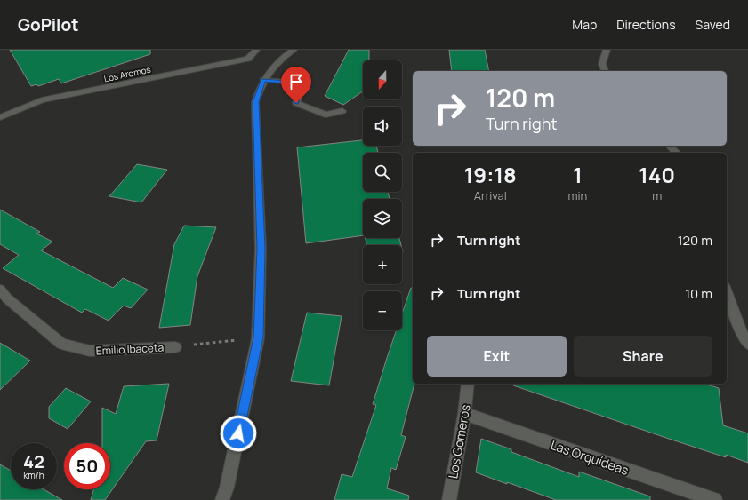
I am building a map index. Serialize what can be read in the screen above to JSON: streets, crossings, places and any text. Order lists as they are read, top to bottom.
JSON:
{
  "streets": {
    "street": [
      "Los Aromos",
      "Emilio Ibaceta",
      "Los Gomeros",
      "Las Orquídeas"
    ]
  },
  "crossings": [
    ["Los Gomeros", "Las Orquídeas"]
  ],
  "north": "bottom",
  "page": {
    "header": "GoPilot",
    "nav": ["Map", "Directions", "Saved"],
    "map_buttons": ["+", "−"],
    "turn": ["120 m", "Turn right"],
    "eta": [
      "19:18",
      "Arrival",
      "1",
      "min",
      "140",
      "m"
    ],
    "list": [
      {
        "name": "Turn right",
        "value": "120 m"
      },
      {
        "name": "Turn right",
        "value": "10 m"
      }
    ],
    "buttons": ["Exit", "Share"],
    "speed": "42 km/h",
    "limit": "50"
  }
}
